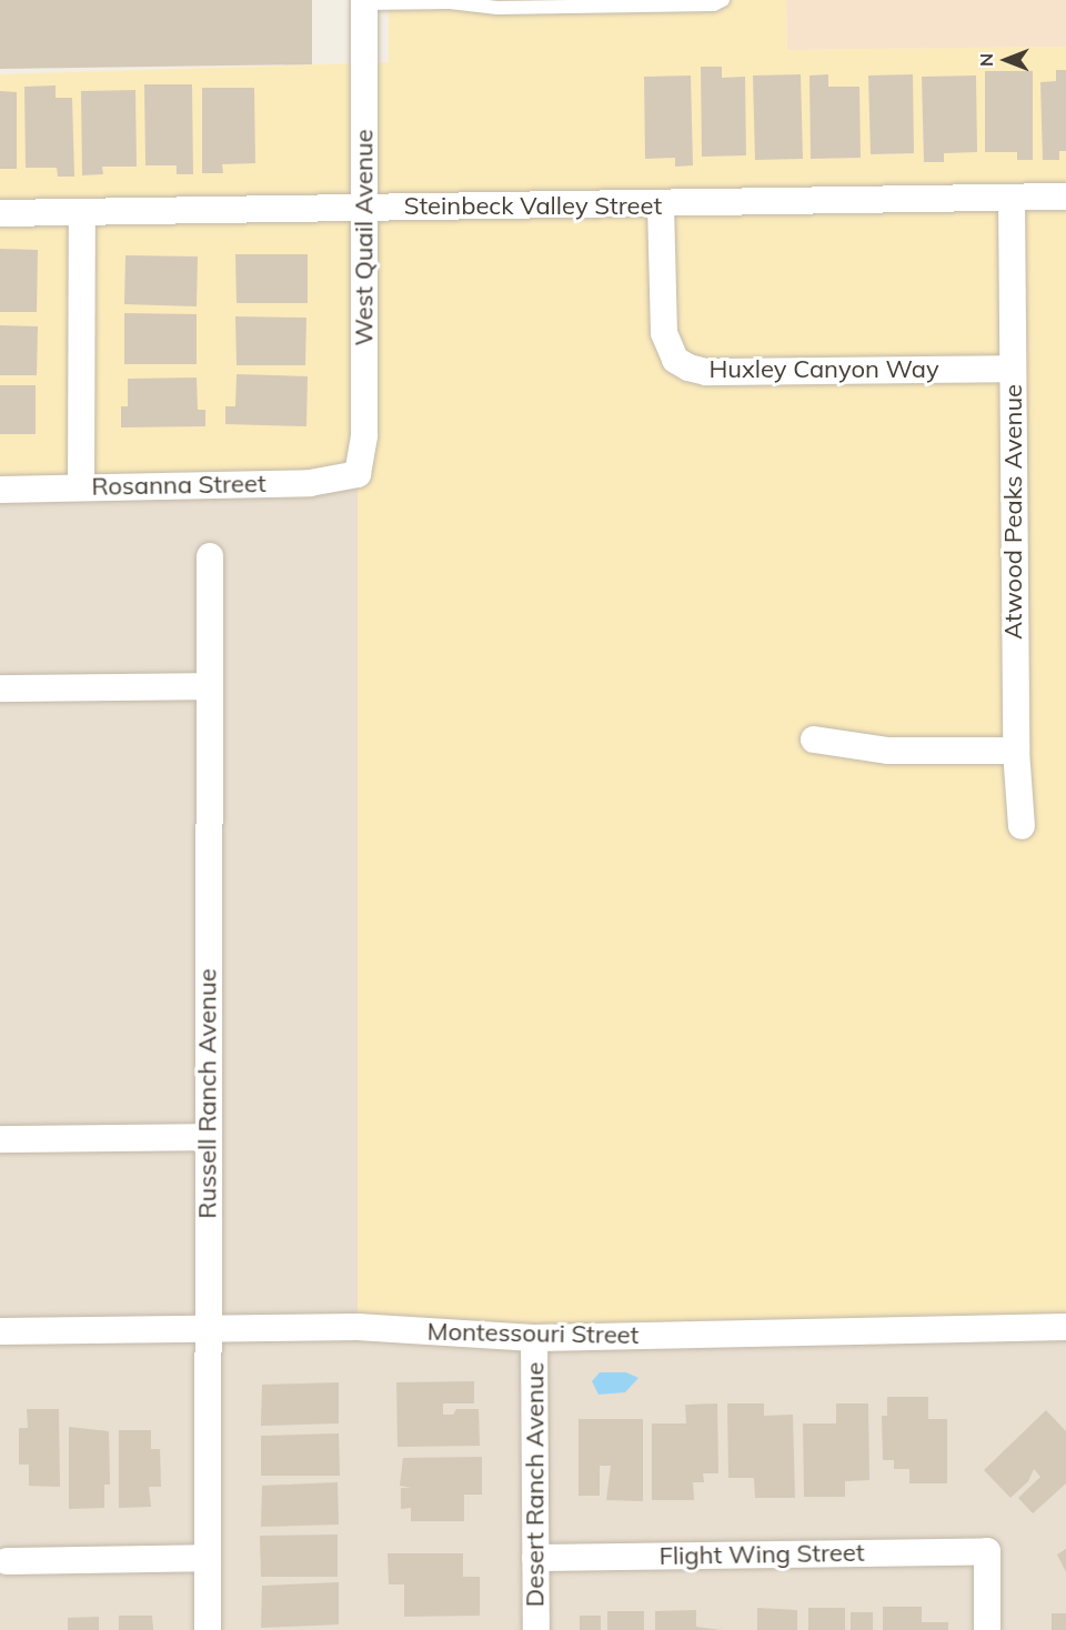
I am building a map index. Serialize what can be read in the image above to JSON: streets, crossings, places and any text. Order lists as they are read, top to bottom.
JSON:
{
  "streets": {
    "street": [
      "Steinbeck Valley Street",
      "West Quail Avenue",
      "Huxley Canyon Way",
      "Rosanna Street",
      "Atwood Peaks Avenue",
      "Russell Ranch Avenue",
      "Montessouri Street",
      "Desert Ranch Avenue",
      "Flight Wing Street"
    ]
  },
  "crossings": [
    ["Steinbeck Valley Street", "West Quail Avenue"],
    ["Steinbeck Valley Street", "Huxley Canyon Way"],
    ["Steinbeck Valley Street", "Atwood Peaks Avenue"],
    ["West Quail Avenue", "Rosanna Street"],
    ["Huxley Canyon Way", "Atwood Peaks Avenue"],
    ["Russell Ranch Avenue", "Montessouri Street"],
    ["Montessouri Street", "Desert Ranch Avenue"],
    ["Desert Ranch Avenue", "Flight Wing Street"]
  ],
  "north": "left"
}
